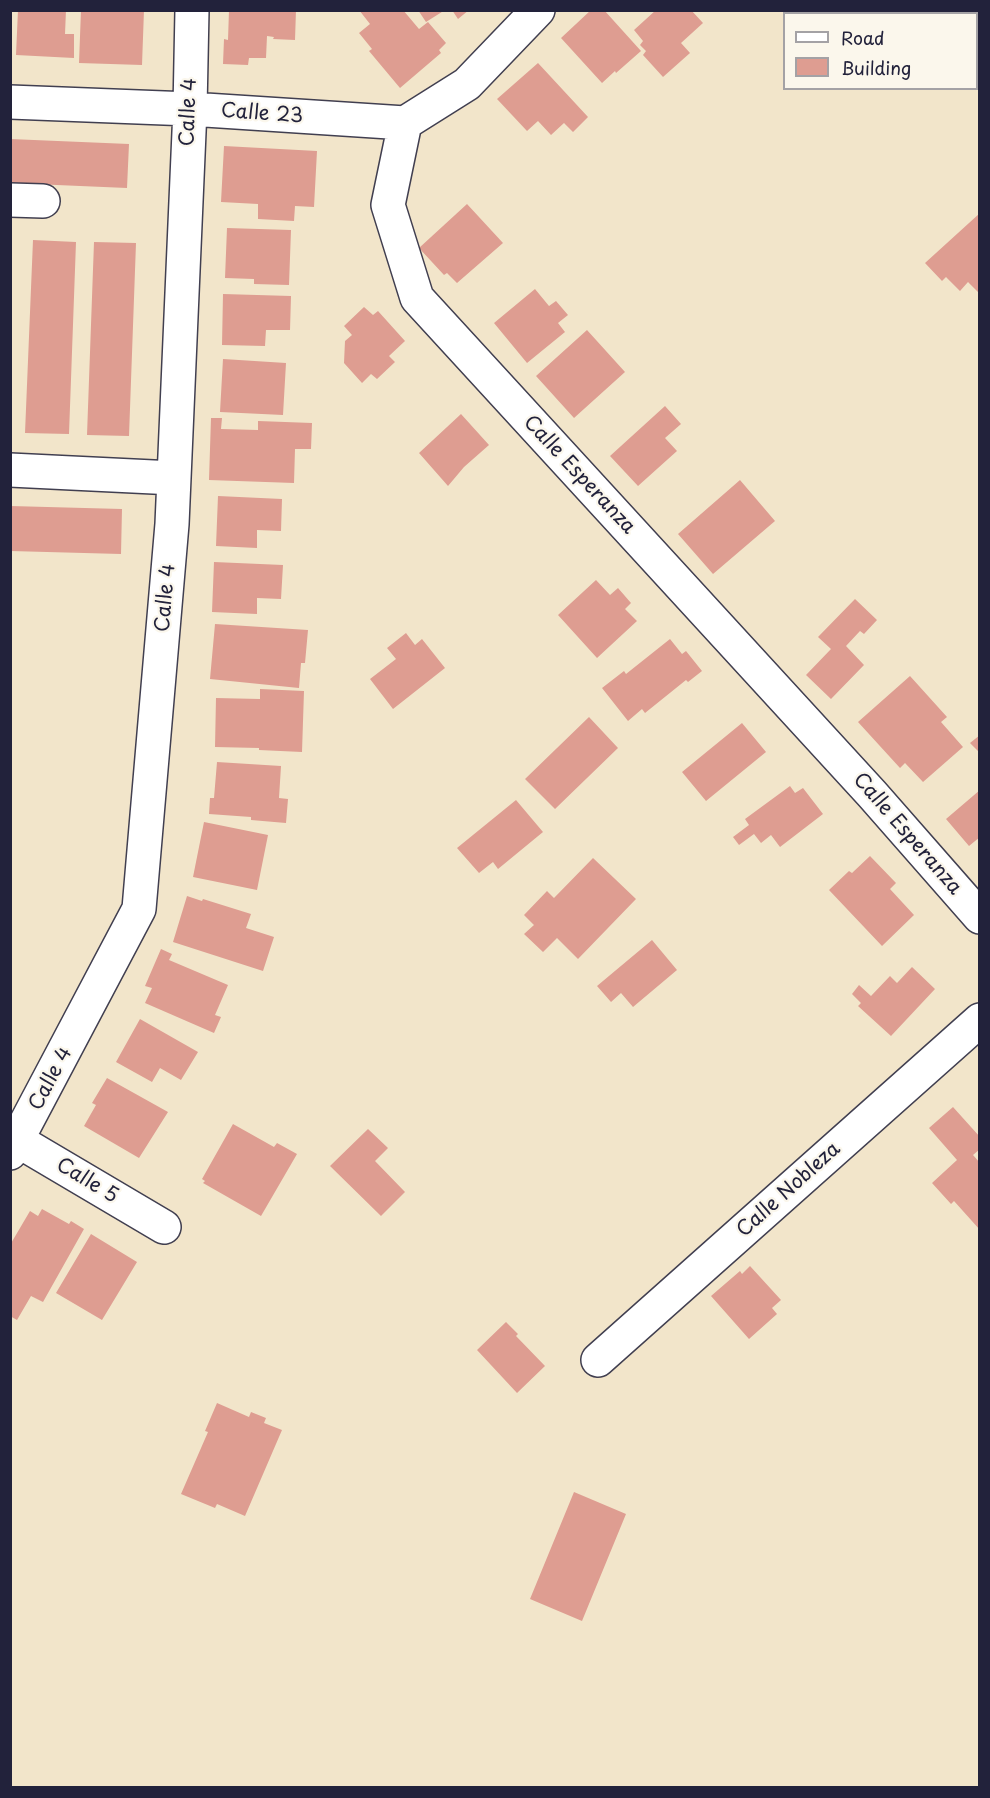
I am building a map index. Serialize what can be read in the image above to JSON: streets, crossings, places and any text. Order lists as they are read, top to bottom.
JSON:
{
  "streets": {
    "street": [
      "Calle 4",
      "Calle 23",
      "Calle Esperanza",
      "Calle 5",
      "Calle Nobleza"
    ]
  },
  "crossings": [
    ["Calle 4", "Calle 23"],
    ["Calle 4", "Calle 5"],
    ["Calle 23", "Calle Esperanza"]
  ],
  "legend": ["Road", "Building"]
}
